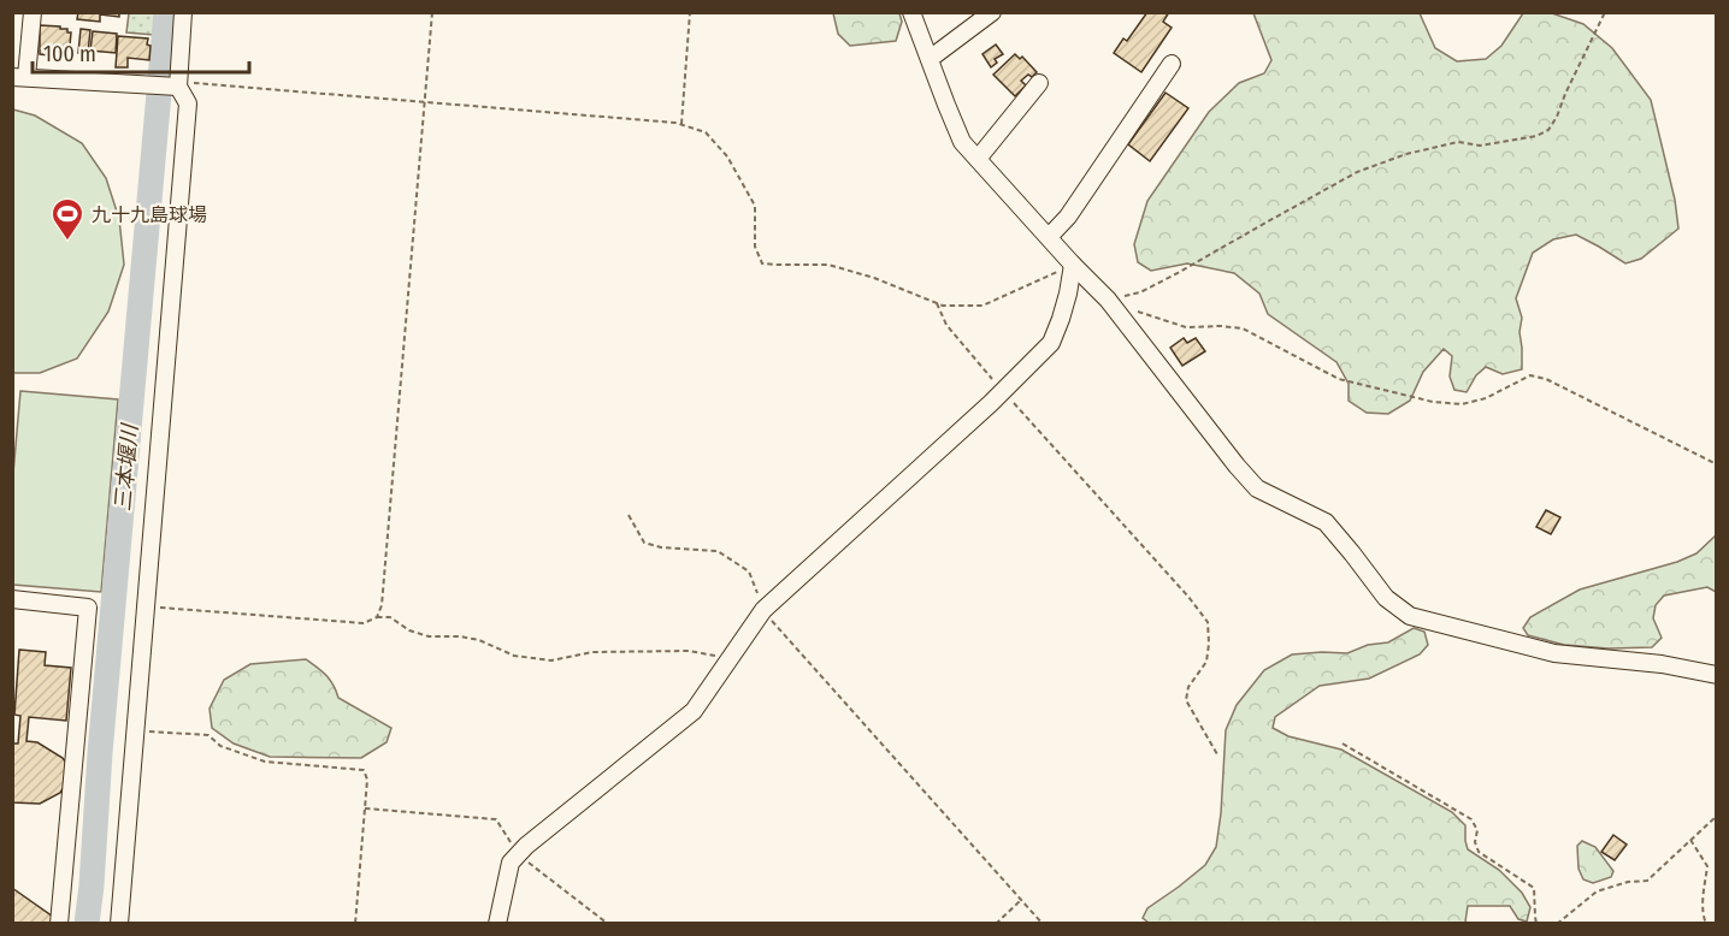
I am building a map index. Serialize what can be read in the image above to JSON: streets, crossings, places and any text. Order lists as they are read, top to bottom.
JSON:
{
  "water": ["三本堰川"],
  "places": {
    "sports": ["九十九島球場"]
  },
  "scale_bar": "100 m"
}
